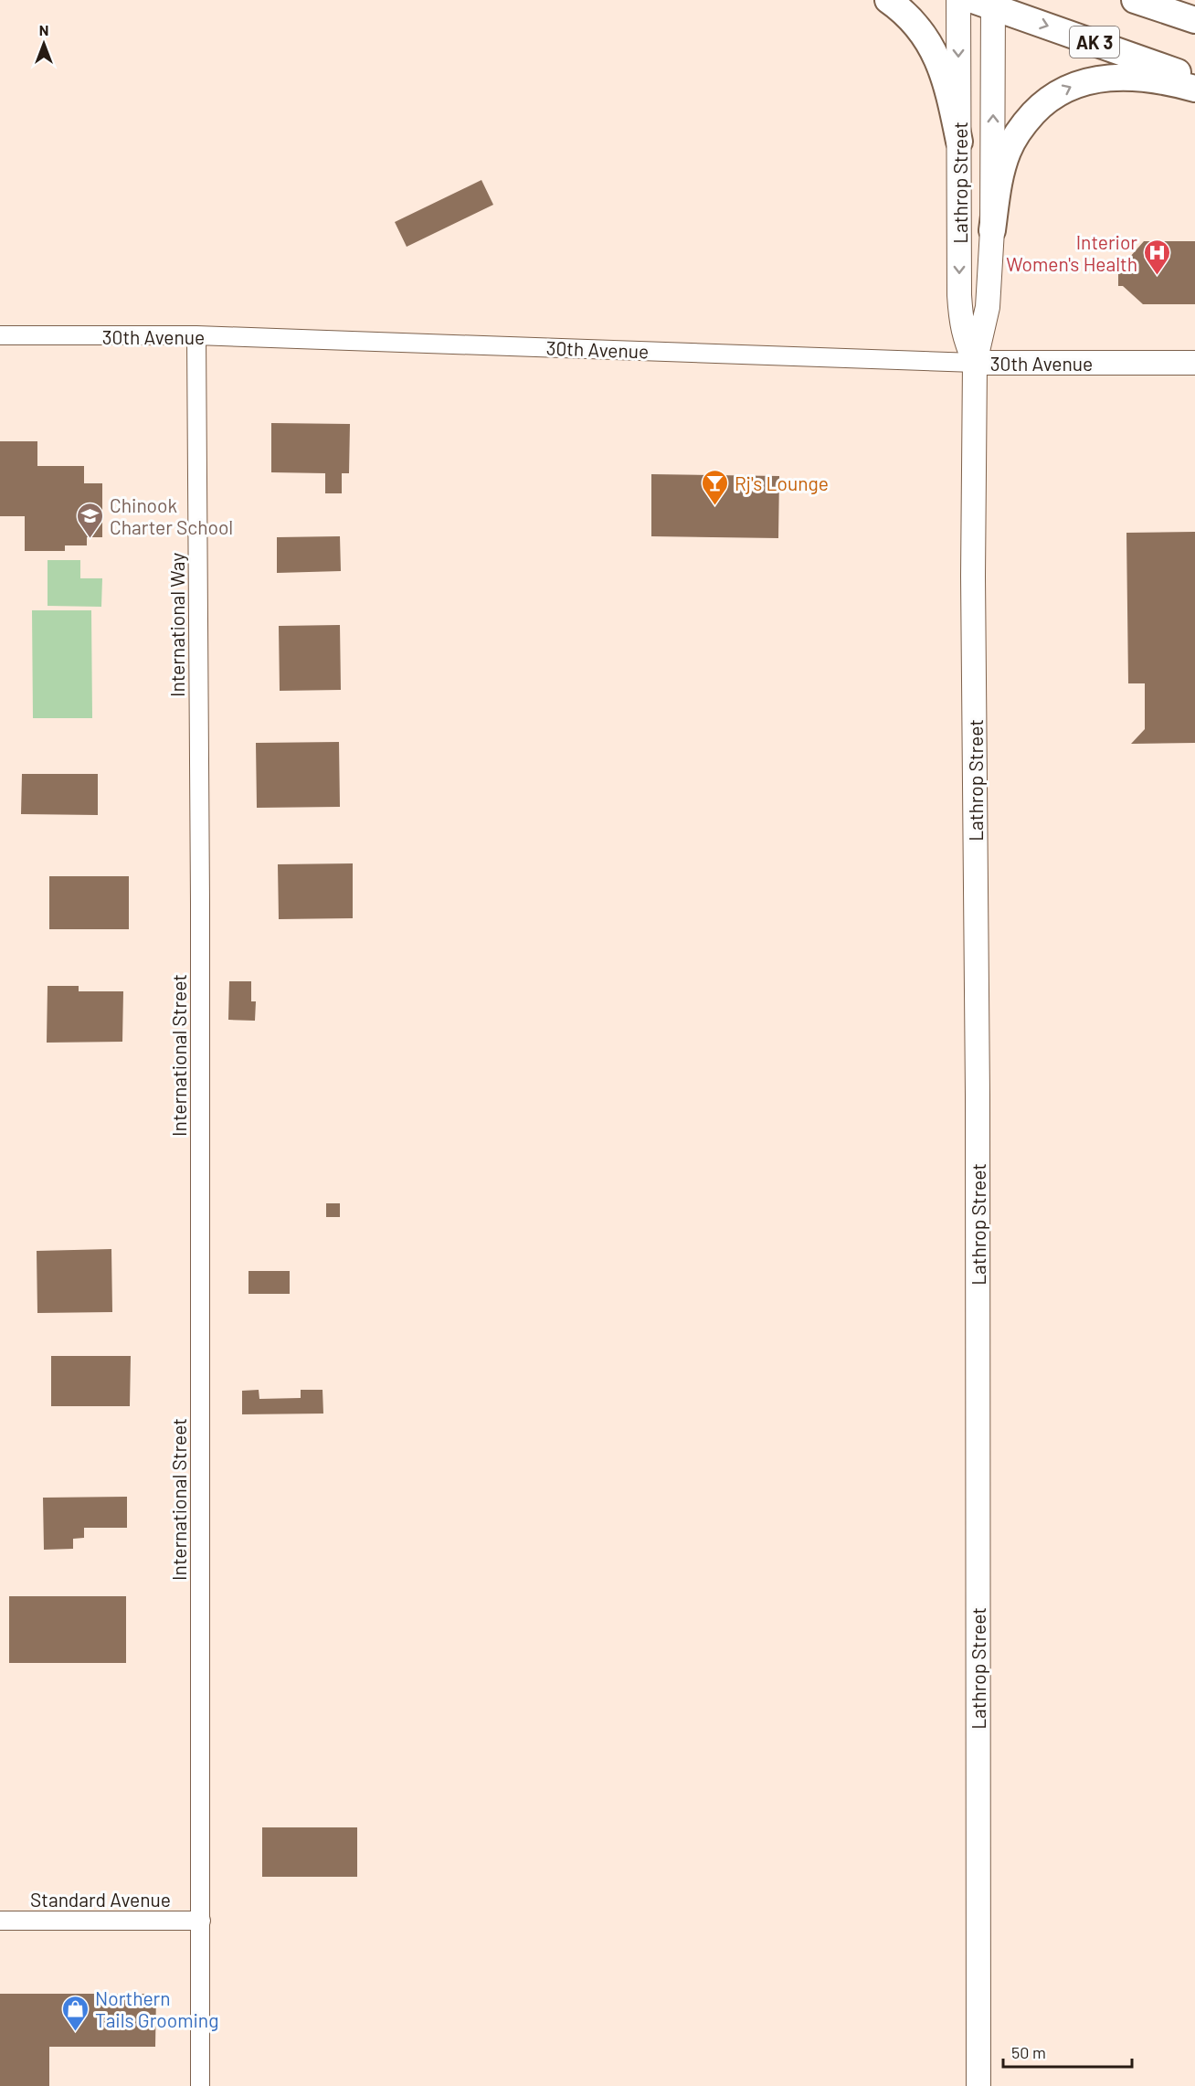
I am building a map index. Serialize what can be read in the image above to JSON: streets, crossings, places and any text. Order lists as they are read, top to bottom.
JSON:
{
  "streets": {
    "highway": ["AK 3"],
    "main road": ["Lathrop Street", "30th Avenue"],
    "street": ["International Way", "International Street", "Standard Avenue"]
  },
  "crossings": [
    ["AK 3", "Lathrop Street"],
    ["Lathrop Street", "30th Avenue"],
    ["30th Avenue", "International Way"],
    ["International Way", "International Street"],
    ["International Street", "Standard Avenue"]
  ],
  "places": {
    "hospital": ["Interior Women's Health"],
    "bar": ["Rj's Lounge"],
    "school or university": ["Chinook Charter School"],
    "shop": ["Northern Tails Grooming"]
  },
  "scale_bar": "50 m",
  "north": "top"
}
